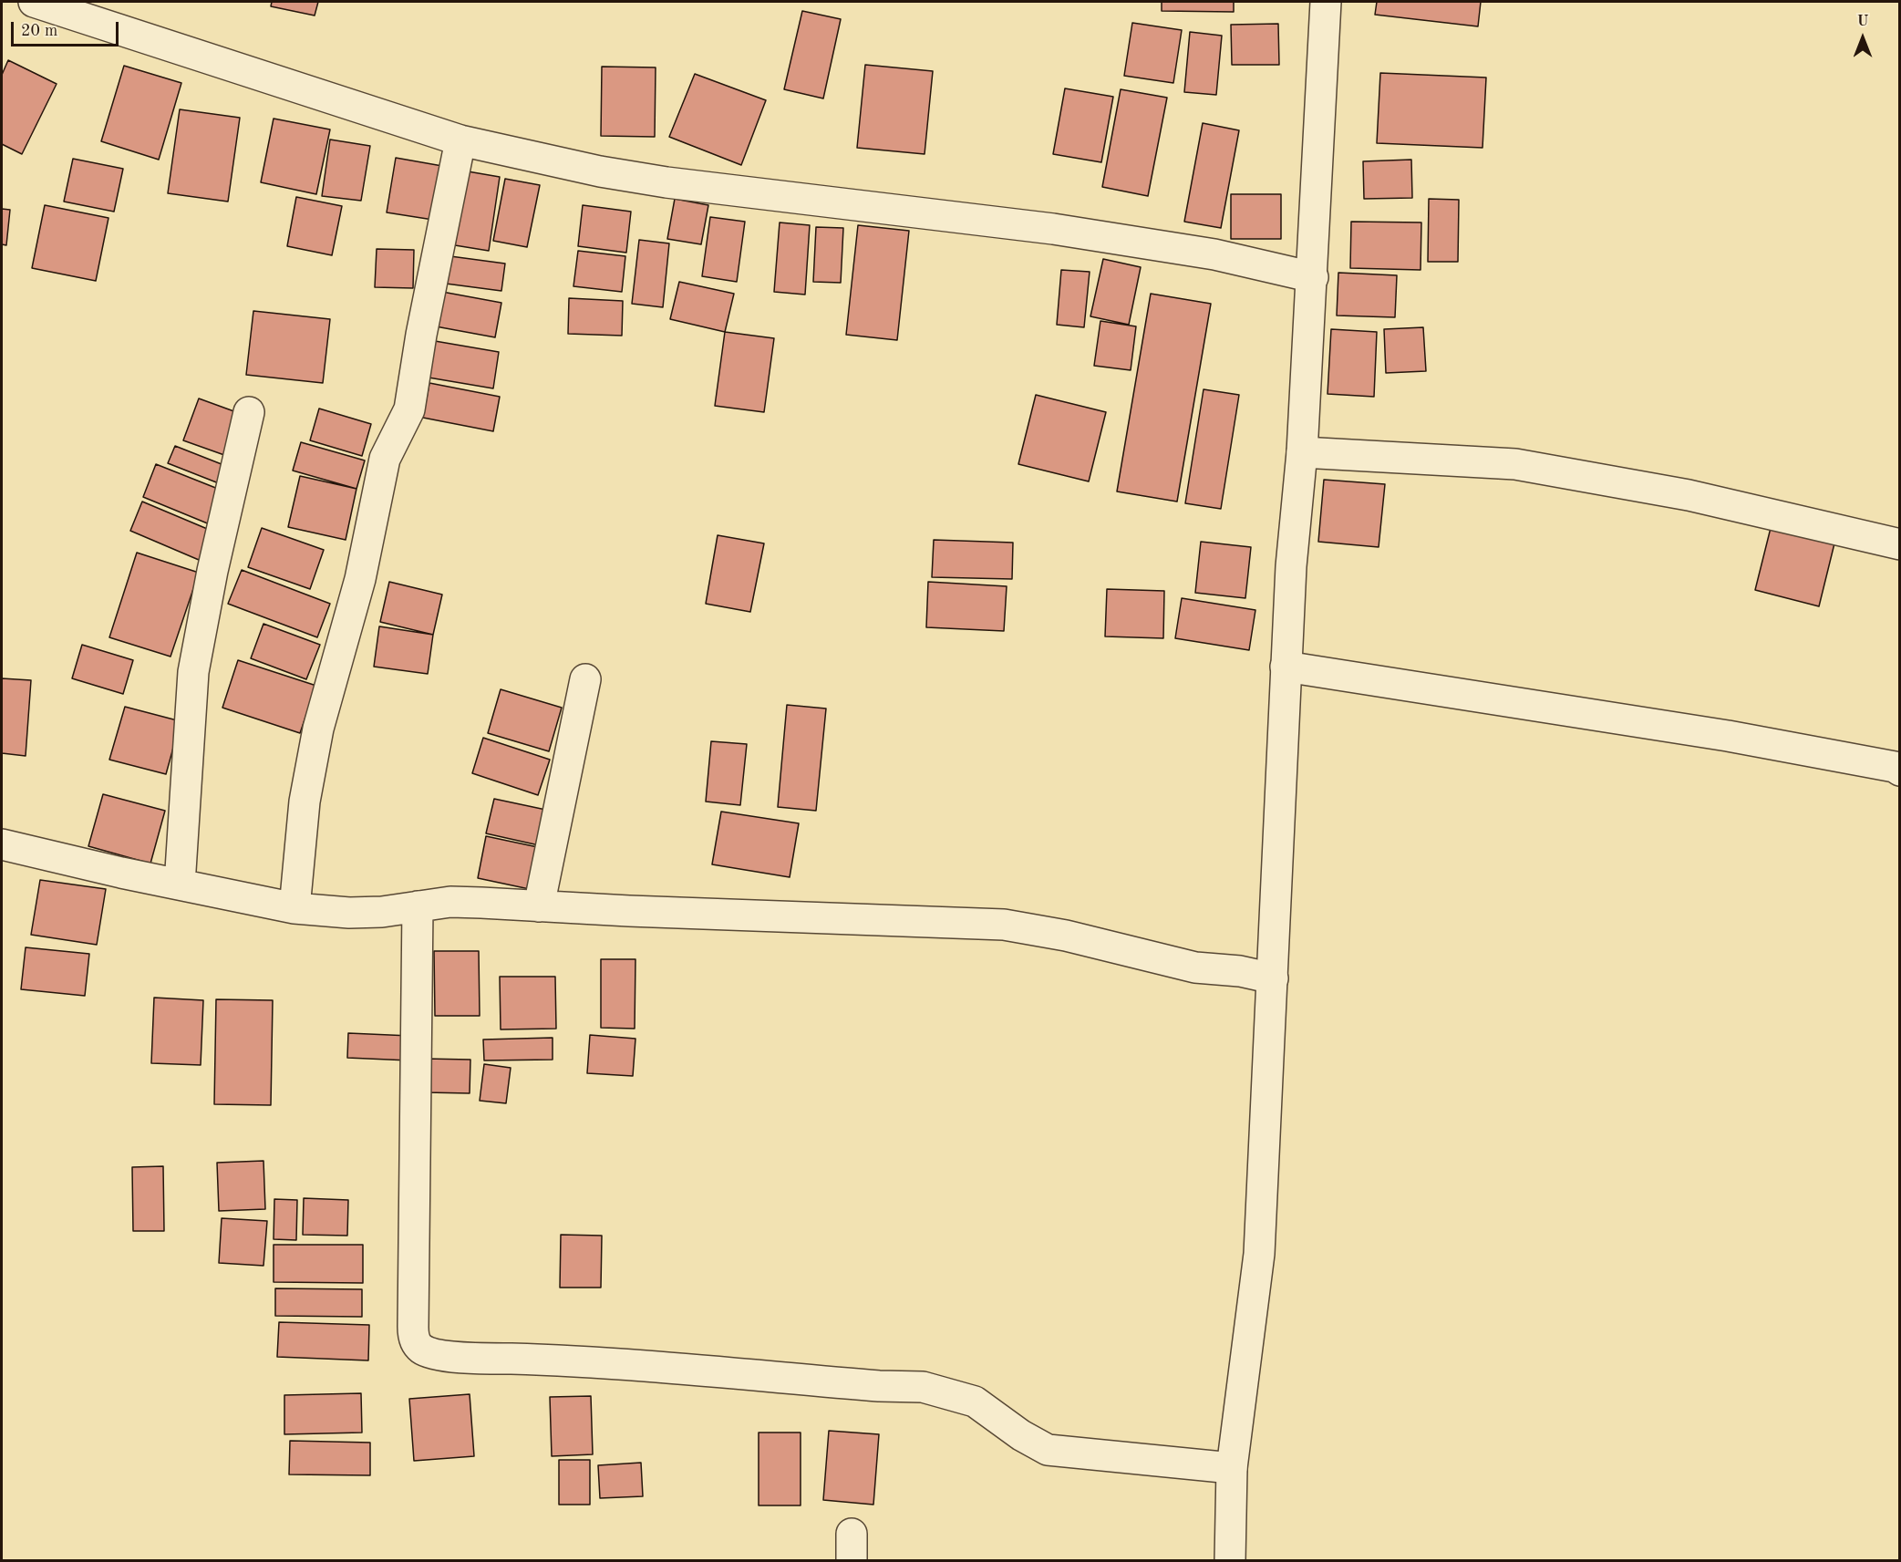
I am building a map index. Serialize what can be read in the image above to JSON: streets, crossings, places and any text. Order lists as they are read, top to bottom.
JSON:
{
  "scale_bar": "20 m",
  "north": "top"
}
